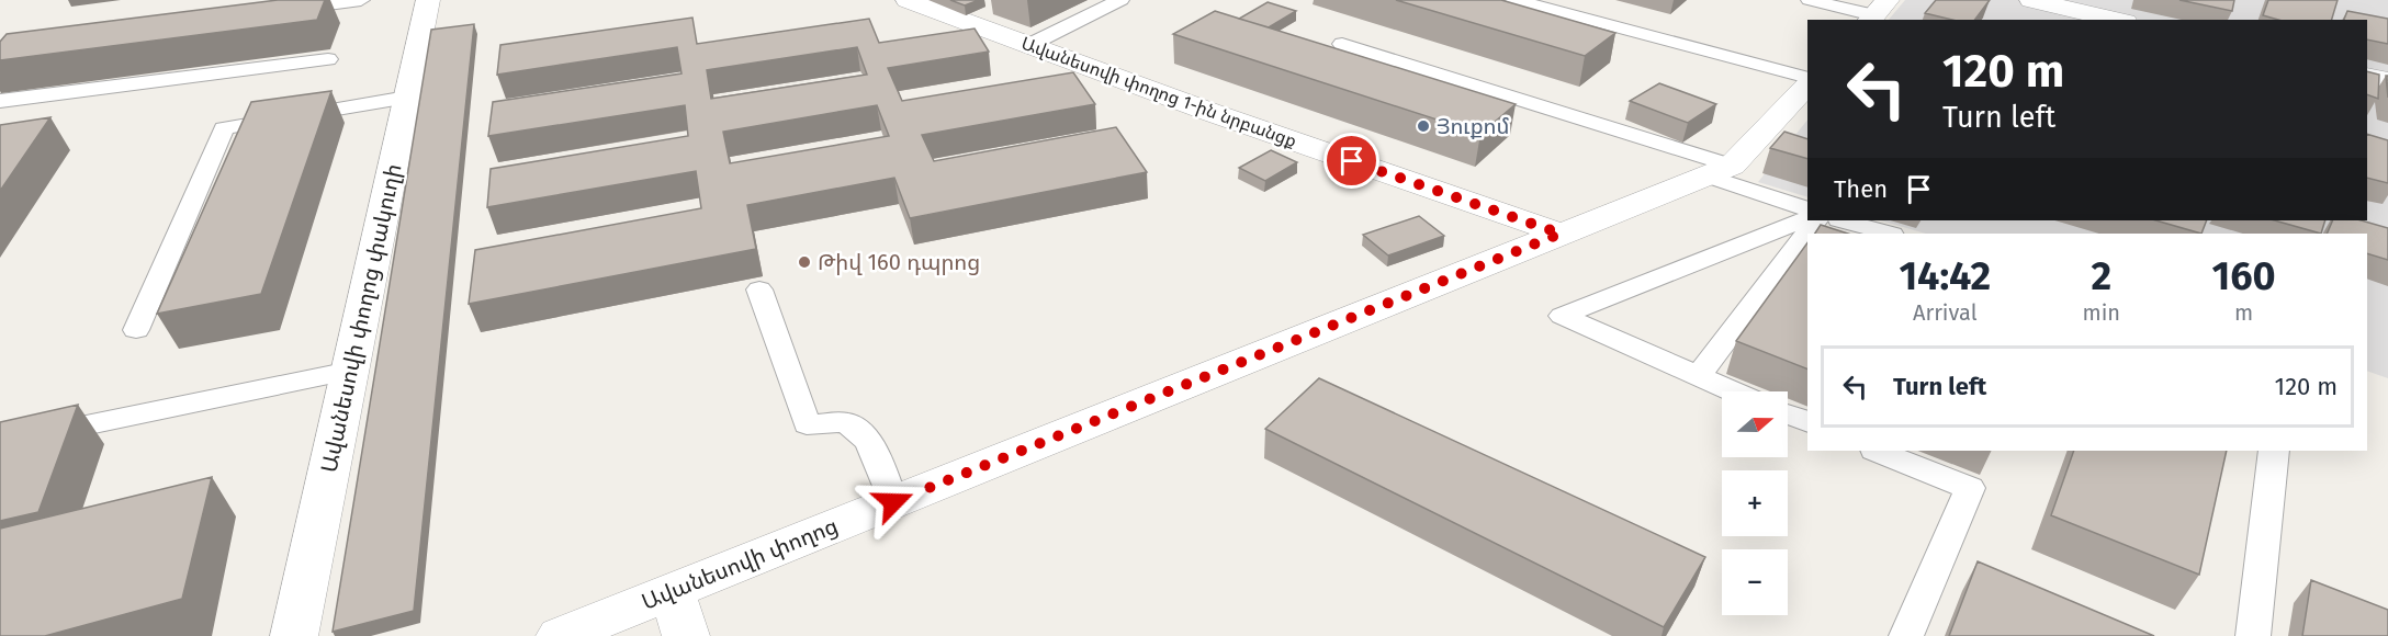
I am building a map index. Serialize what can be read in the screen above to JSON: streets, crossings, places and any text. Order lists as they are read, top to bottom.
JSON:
{
  "streets": {
    "street": ["Ավանեսովի փողոց 1-ին նրբանցք", "Ավանեսովի փողոց փակուղի", "Ավանեսովի փողոց"]
  },
  "crossings": [
    ["Ավանեսովի փողոց 1-ին նրբանցք", "Ավանեսովի փողոց"]
  ],
  "places": ["Յուքոմ", "Թիվ 160 դպրոց"],
  "north": "right",
  "page": {
    "turn": ["120 m", "Turn left"],
    "then": "Then",
    "eta": [
      "14:42",
      "Arrival",
      "2",
      "min",
      "160",
      "m"
    ],
    "list": [
      {
        "name": "Turn left",
        "value": "120 m"
      }
    ],
    "map_buttons": ["+", "−"]
  }
}
